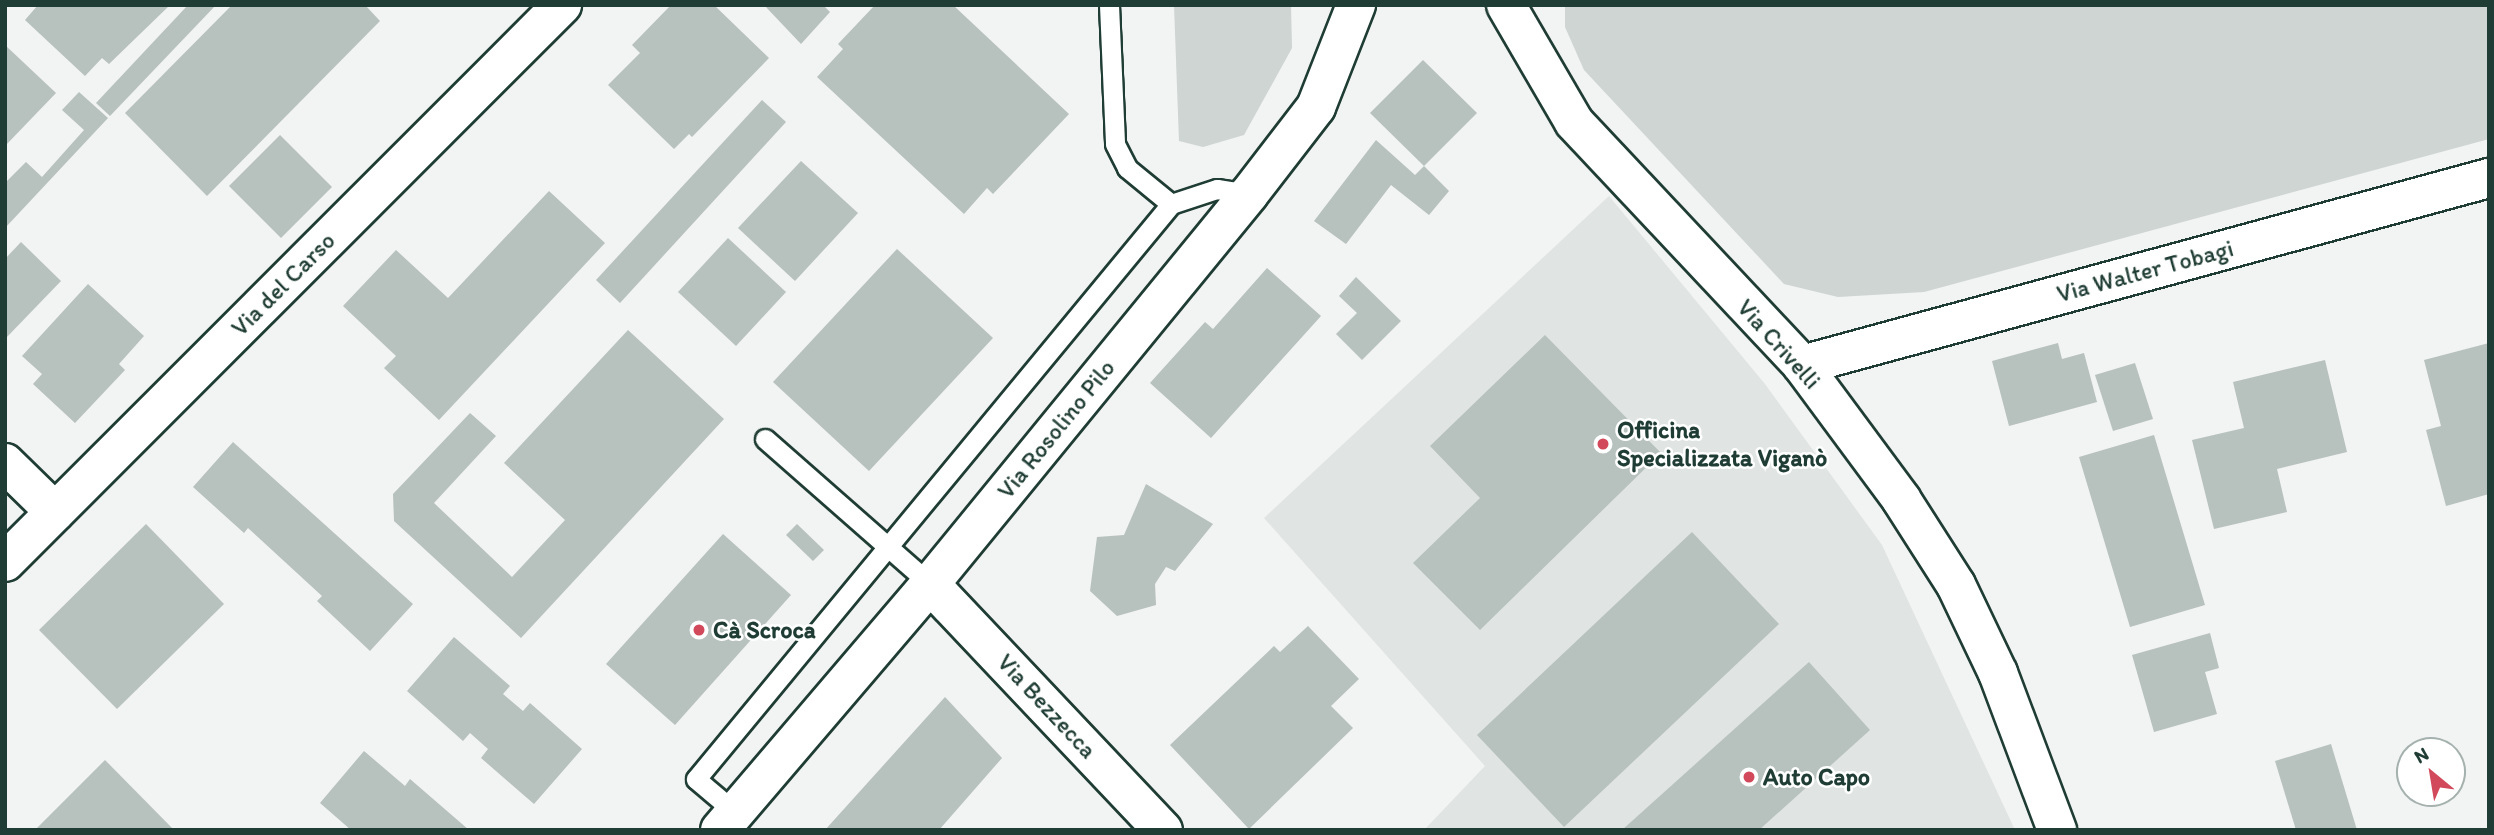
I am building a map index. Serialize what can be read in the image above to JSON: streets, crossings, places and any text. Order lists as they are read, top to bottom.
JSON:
{
  "streets": {
    "street": [
      "Via Walter Tobagi",
      "Via del Carso",
      "Via Crivelli",
      "Via Rosolino Pilo",
      "Via Bezzecca"
    ]
  },
  "crossings": [
    ["Via Walter Tobagi", "Via Crivelli"],
    ["Via Rosolino Pilo", "Via Bezzecca"]
  ],
  "places": ["Officina Specializzata Viganò", "Cà Scroca", "Auto Capo"],
  "north": "top left"
}
